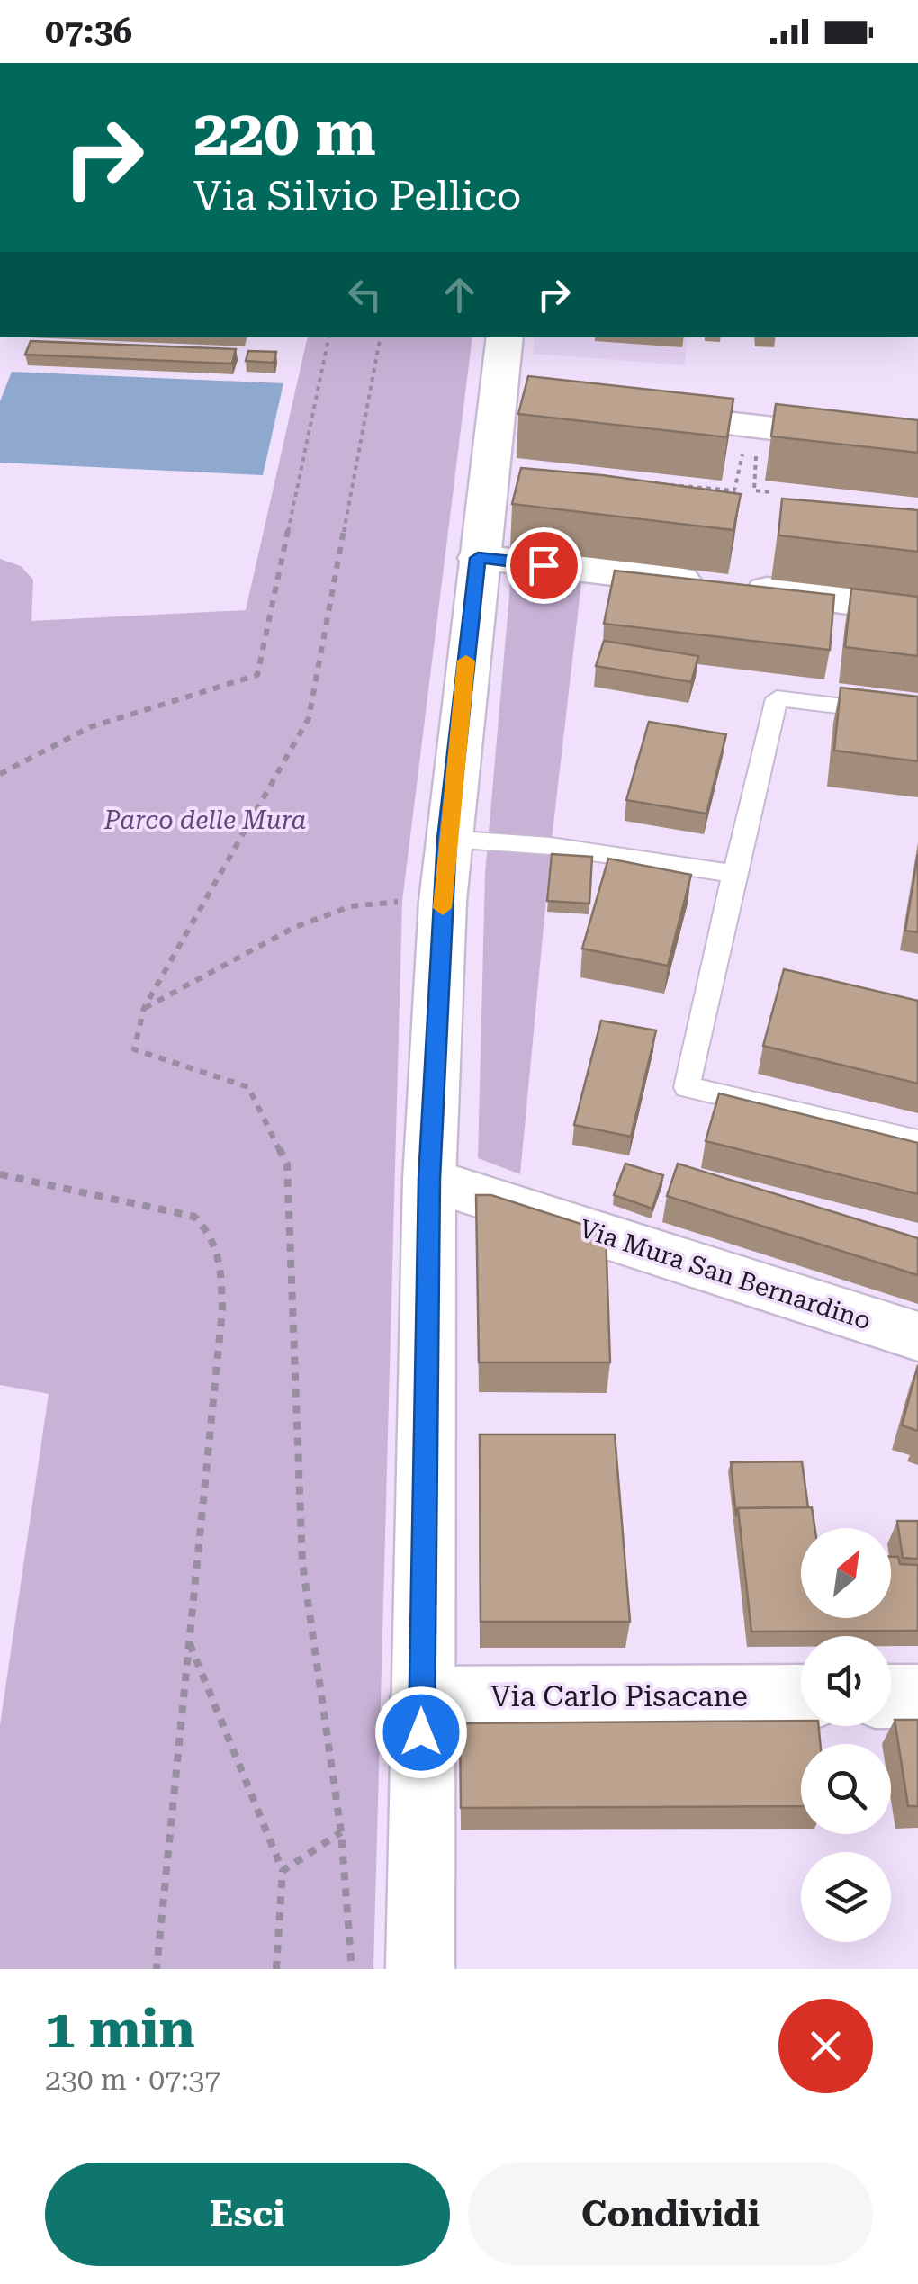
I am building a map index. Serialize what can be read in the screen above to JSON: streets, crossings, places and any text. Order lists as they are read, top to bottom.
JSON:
{
  "streets": {
    "street": ["Via Mura San Bernardino", "Via Carlo Pisacane"]
  },
  "parks": ["Parco delle Mura"],
  "north": "top right",
  "page": {
    "status": "07:36",
    "turn": ["220 m", "Via Silvio Pellico"],
    "heading": ["1 min", "230 m · 07:37"],
    "buttons": ["Esci", "Condividi"]
  }
}
